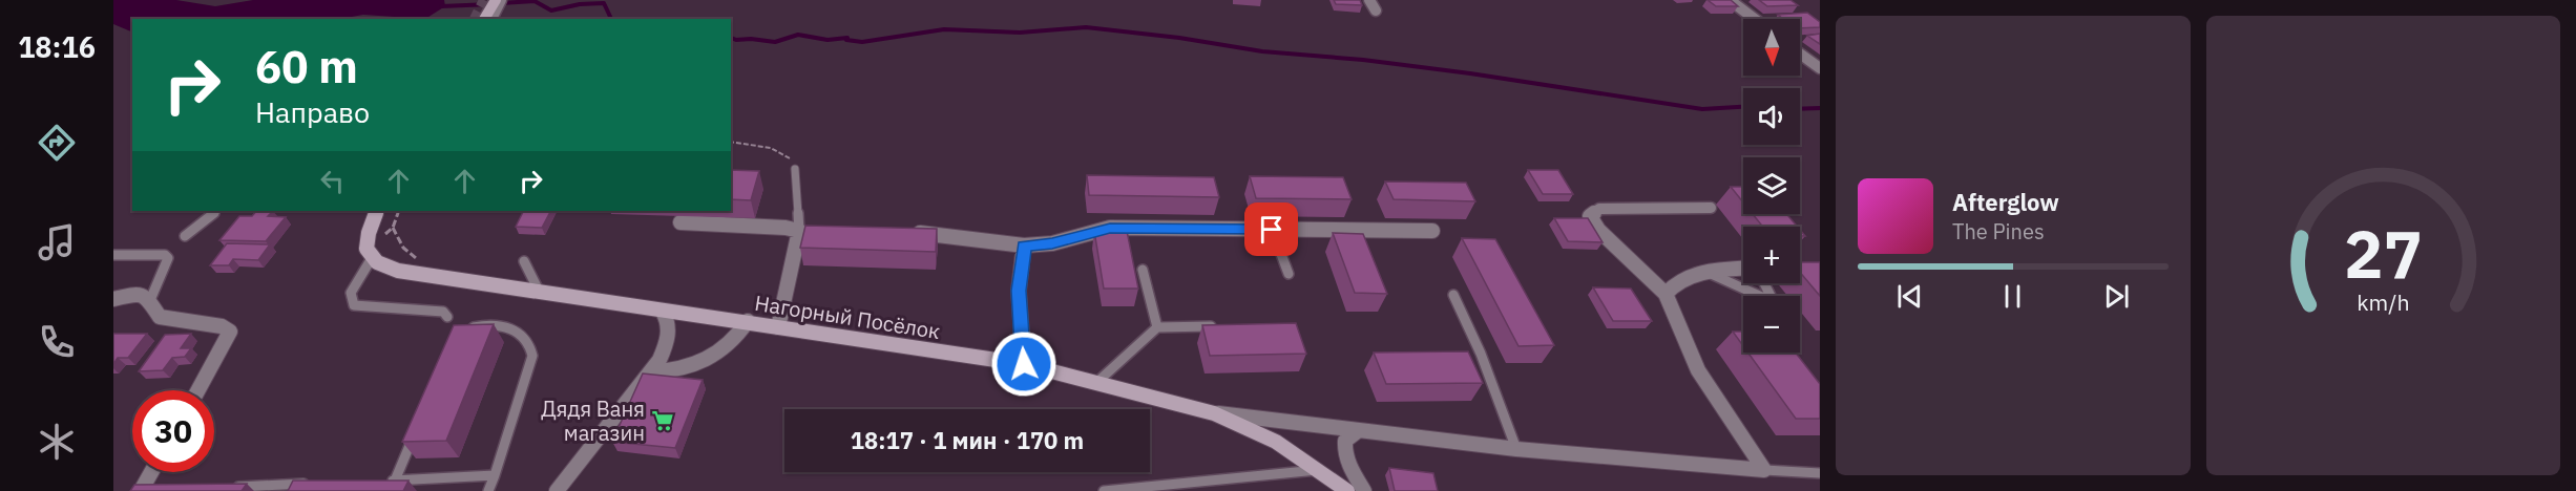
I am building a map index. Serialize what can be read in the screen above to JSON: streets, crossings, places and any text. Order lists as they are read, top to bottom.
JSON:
{
  "streets": {
    "street": ["Нагорный Посёлок"]
  },
  "places": {
    "supermarket": ["Дядя Ваня магазин"]
  },
  "north": "bottom",
  "page": {
    "tabs": "18:16",
    "map_buttons": ["+", "−"],
    "turn": ["60 m", "Направо"],
    "song": ["Afterglow", "The Pines"],
    "limit": "30",
    "trip": "18:17 · 1 мин · 170 m",
    "gauge": ["27", "km/h"]
  }
}
